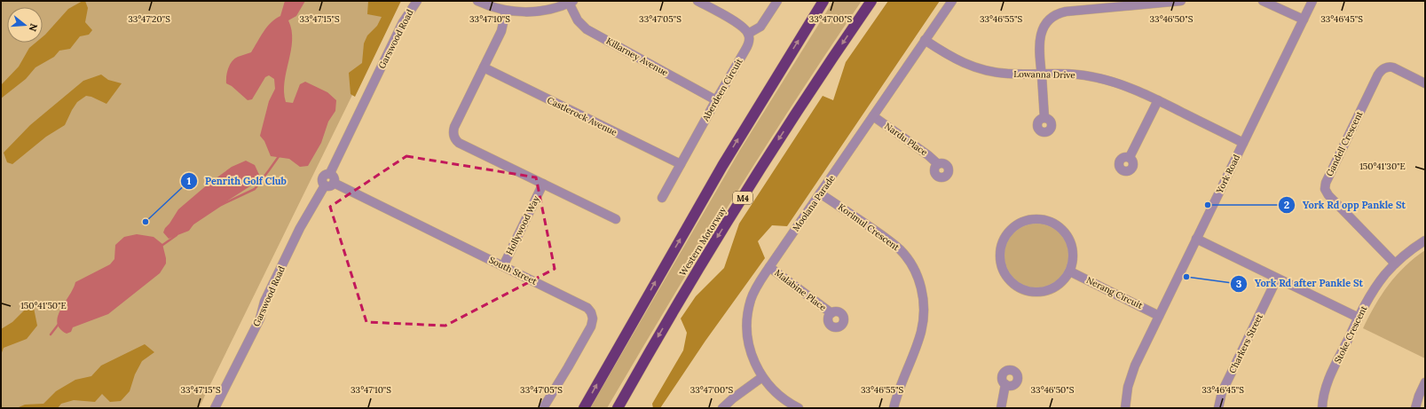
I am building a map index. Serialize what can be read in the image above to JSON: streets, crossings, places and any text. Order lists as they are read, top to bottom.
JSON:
{
  "streets": {
    "highway": ["M4", "Western Motorway"],
    "street": [
      "Garswood Road",
      "Killarney Avenue",
      "Lowanna Drive",
      "Aberdeen Circuit",
      "Castlerock Avenue",
      "Nardu Place",
      "Gandell Crescent",
      "York Road",
      "Moolana Parade",
      "Hollywood Way",
      "Korimul Crescent",
      "South Street",
      "Malabine Place",
      "Nerang Circuit",
      "Stoke Crescent",
      "Charkers Street"
    ]
  },
  "crossings": [
    ["Garswood Road", "South Street"],
    ["Killarney Avenue", "Aberdeen Circuit"],
    ["Lowanna Drive", "York Road"],
    ["Lowanna Drive", "Moolana Parade"],
    ["Aberdeen Circuit", "Castlerock Avenue"],
    ["Nardu Place", "Moolana Parade"],
    ["Gandell Crescent", "Stoke Crescent"],
    ["York Road", "Nerang Circuit"],
    ["Moolana Parade", "Korimul Crescent"],
    ["Moolana Parade", "Malabine Place"],
    ["Hollywood Way", "South Street"]
  ],
  "places": ["York Rd opp Pankle St", "Penrith Golf Club", "York Rd after Pankle St"],
  "north": "right",
  "coordinates": [
    "33°47'20\"S",
    "33°47'15\"S",
    "33°47'10\"S",
    "33°47'05\"S",
    "33°47'00\"S",
    "33°46'55\"S",
    "33°46'50\"S",
    "33°46'45\"S",
    "150°41'30\"E",
    "150°41'50\"E"
  ]
}
